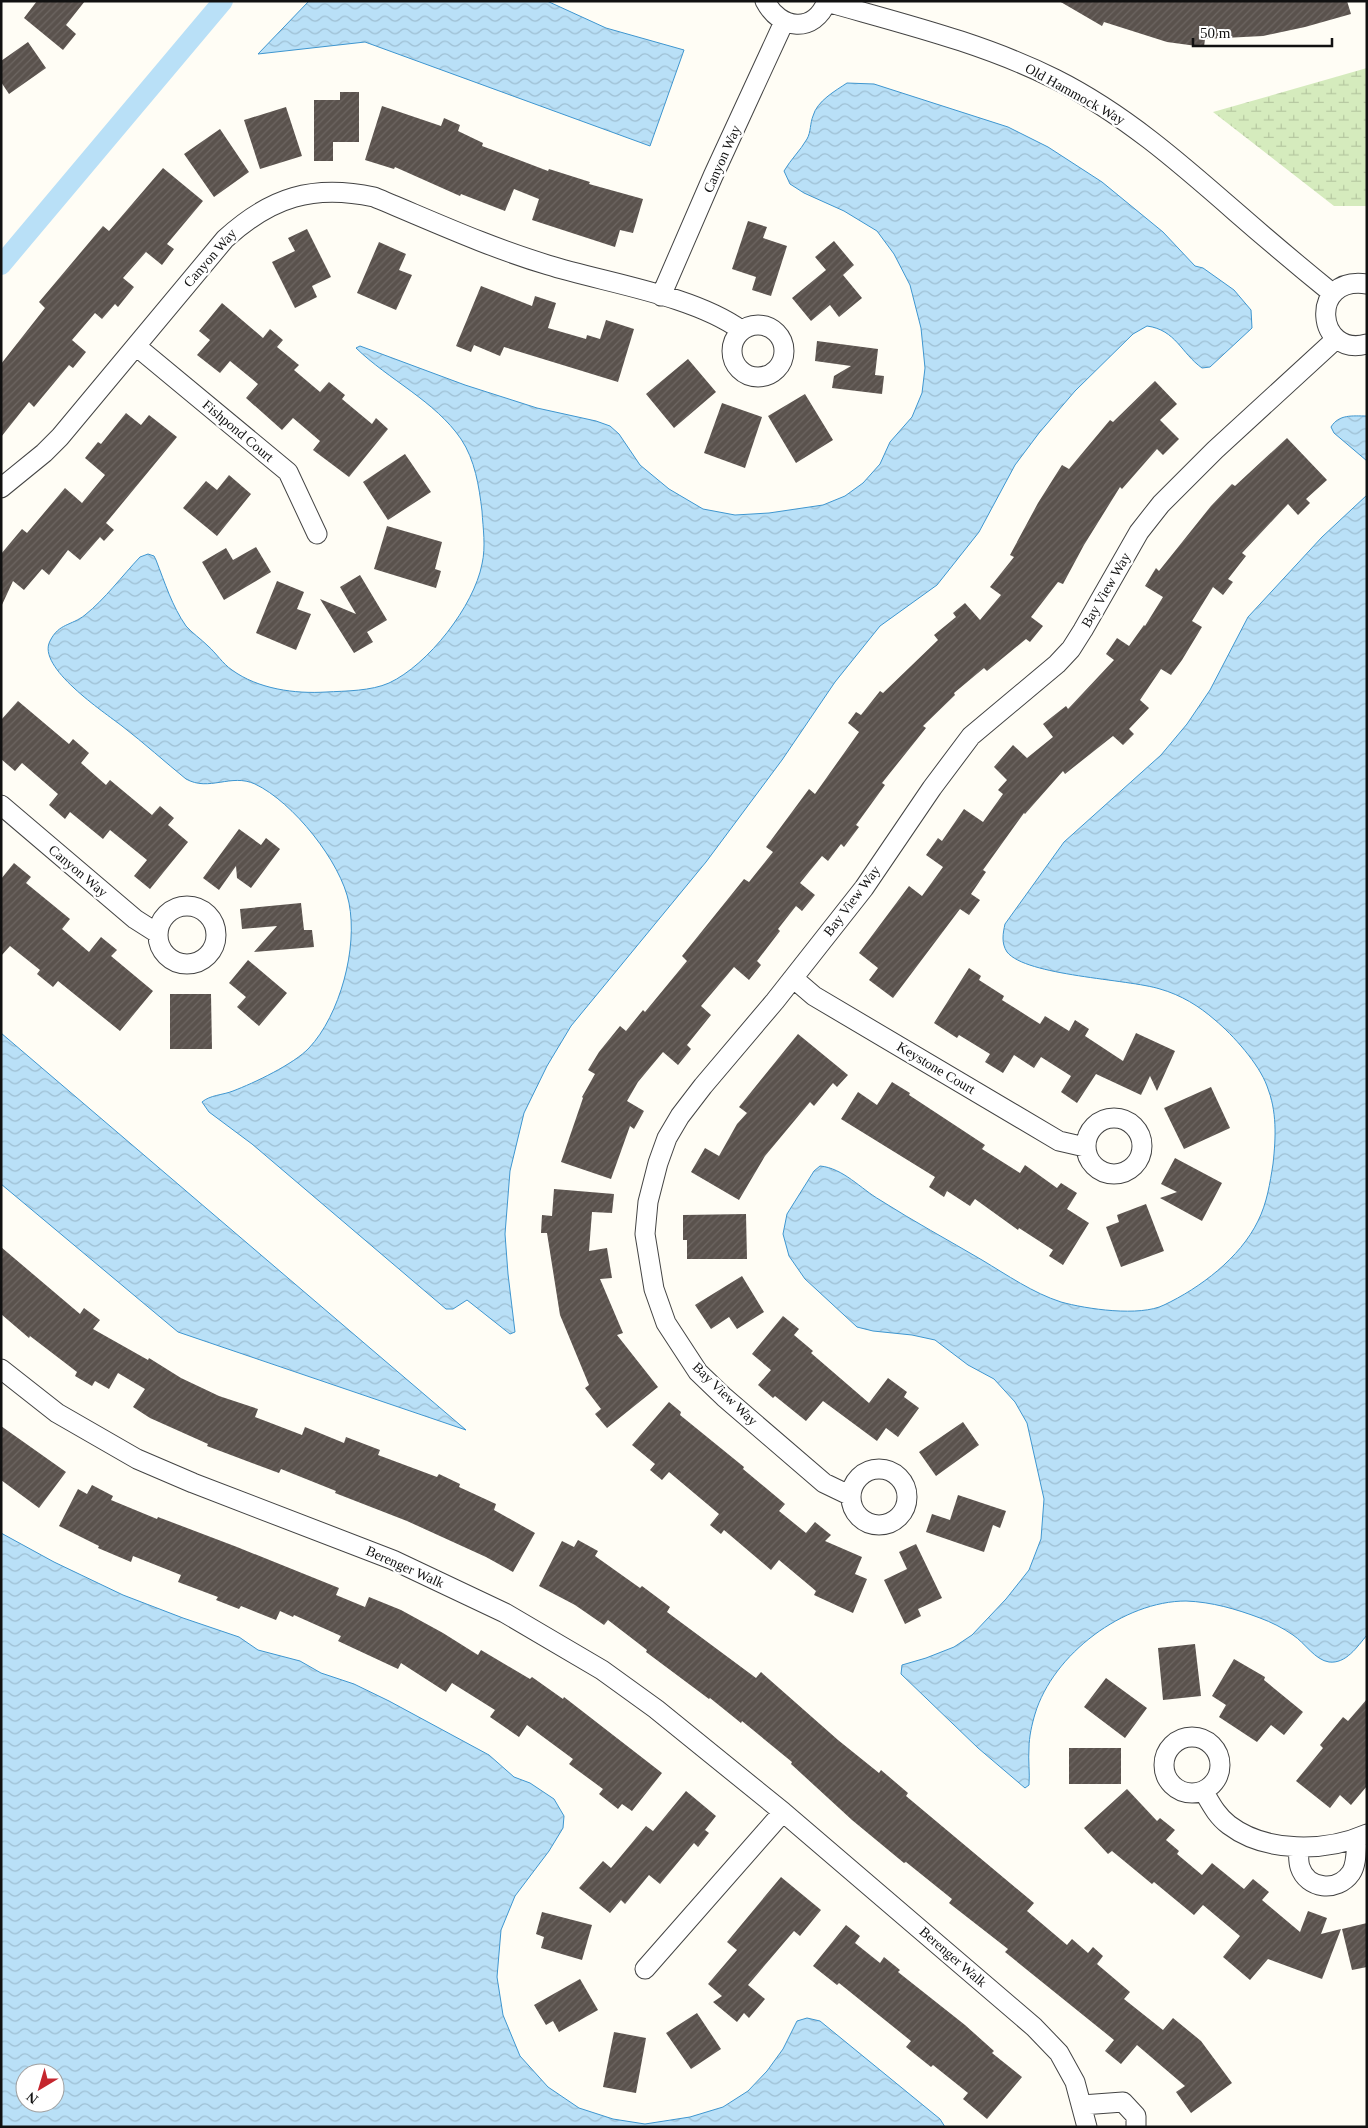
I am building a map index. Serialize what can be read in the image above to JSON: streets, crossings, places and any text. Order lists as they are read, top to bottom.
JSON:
{
  "streets": {
    "street": [
      "Old Hammock Way",
      "Canyon Way",
      "Fishpond Court",
      "Bay View Way",
      "Keystone Court",
      "Berenger Walk"
    ]
  },
  "crossings": [
    ["Canyon Way", "Fishpond Court"],
    ["Bay View Way", "Keystone Court"]
  ],
  "scale_bar": "50 m",
  "north": "bottom left"
}
